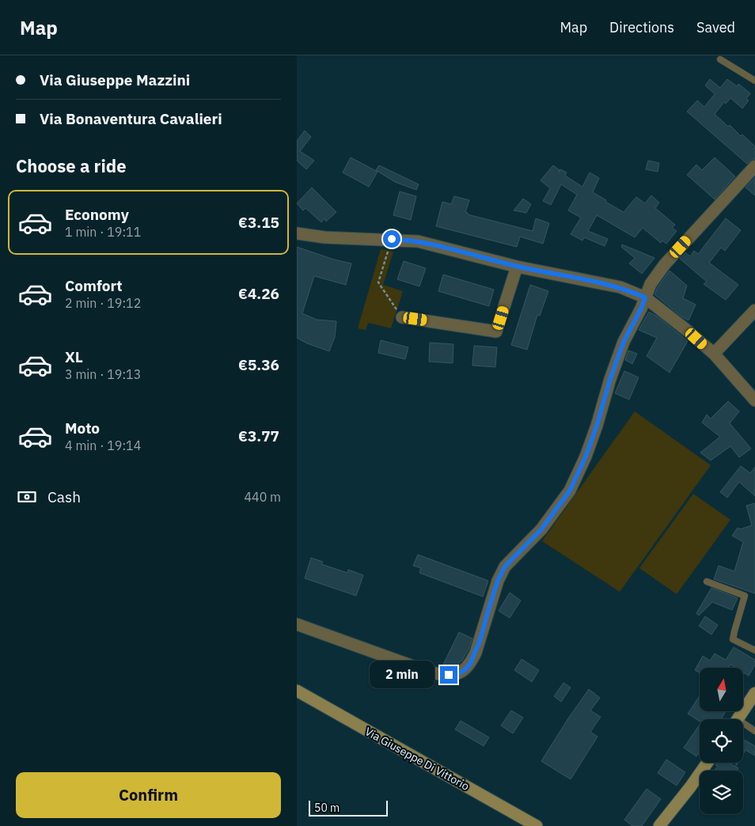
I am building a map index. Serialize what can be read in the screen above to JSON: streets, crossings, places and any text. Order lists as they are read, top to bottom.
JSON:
{
  "streets": {
    "main road": ["Via Giuseppe Di Vittorio"]
  },
  "scale_bar": "50 m",
  "north": "top",
  "page": {
    "header": "Map",
    "nav": ["Map", "Directions", "Saved"],
    "banner": ["Via Giuseppe Mazzini", "Via Bonaventura Cavalieri"],
    "heading": "Choose a ride",
    "list": [
      {
        "name": "Economy",
        "note": "1 min · 19:11",
        "value": "€3.15"
      },
      {
        "name": "Comfort",
        "note": "2 min · 19:12",
        "value": "€4.26"
      },
      {
        "name": "XL",
        "note": "3 min · 19:13",
        "value": "€5.36"
      },
      {
        "name": "Moto",
        "note": "4 min · 19:14",
        "value": "€3.77"
      }
    ],
    "pay": ["Cash", "440 m"],
    "bubble": "2 min",
    "buttons": "Confirm",
    "scale": "50 m"
  }
}
